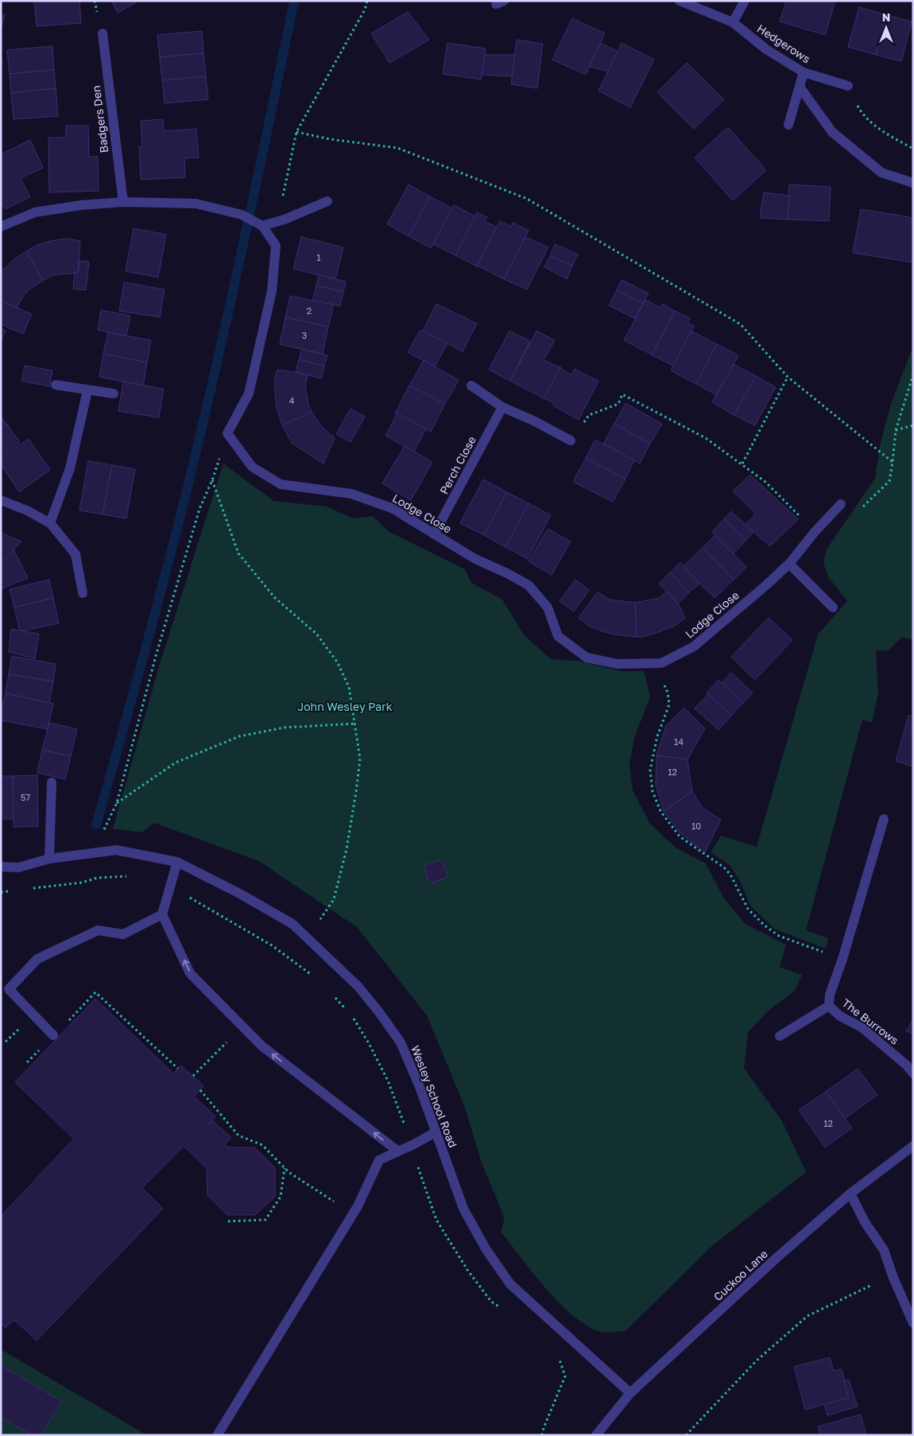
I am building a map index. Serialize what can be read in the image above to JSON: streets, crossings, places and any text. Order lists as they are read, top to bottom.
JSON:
{
  "streets": {
    "street": [
      "Hedgerows",
      "Badgers Den",
      "Perch Close",
      "Lodge Close",
      "The Burrows",
      "Wesley School Road",
      "Cuckoo Lane"
    ]
  },
  "crossings": [
    ["Badgers Den", "Lodge Close"],
    ["Perch Close", "Lodge Close"],
    ["Wesley School Road", "Cuckoo Lane"]
  ],
  "parks": ["John Wesley Park"],
  "house_numbers": [
    "1",
    "2",
    "3",
    "4",
    "14",
    "12",
    "57",
    "10",
    "12"
  ],
  "north": "top"
}
